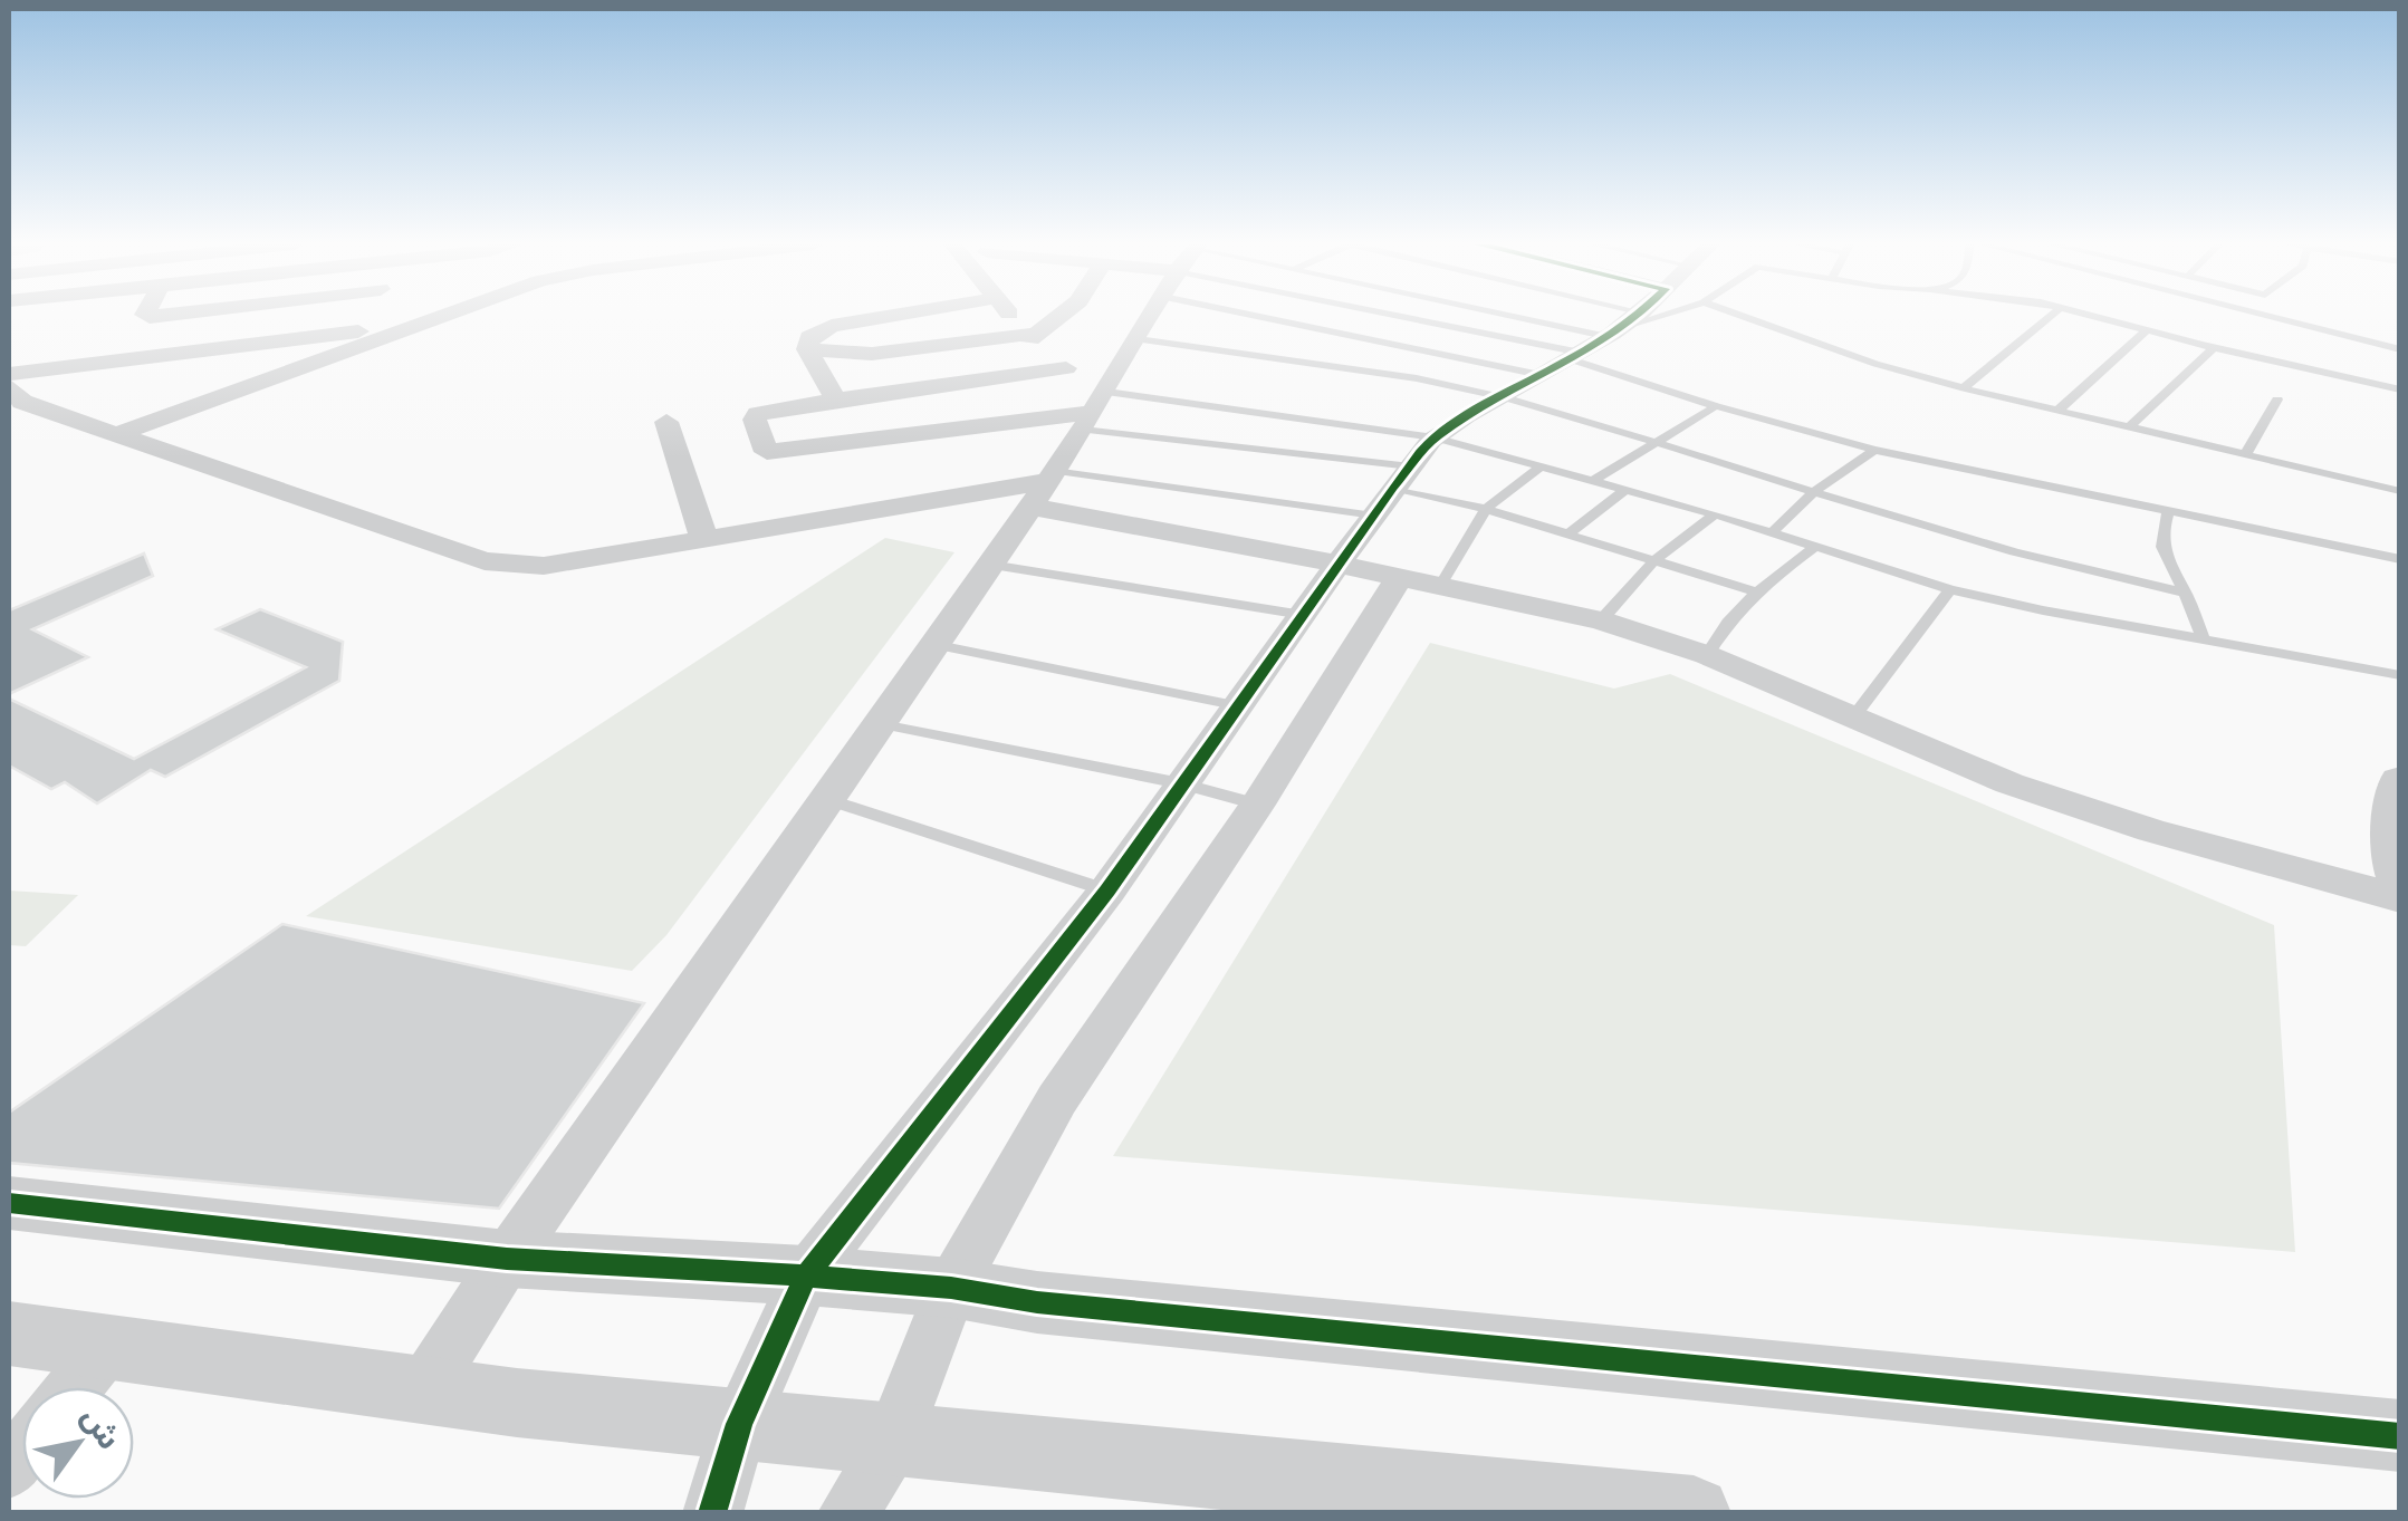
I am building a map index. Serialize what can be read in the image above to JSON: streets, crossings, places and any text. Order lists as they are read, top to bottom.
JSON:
{
  "north": "top right"
}
